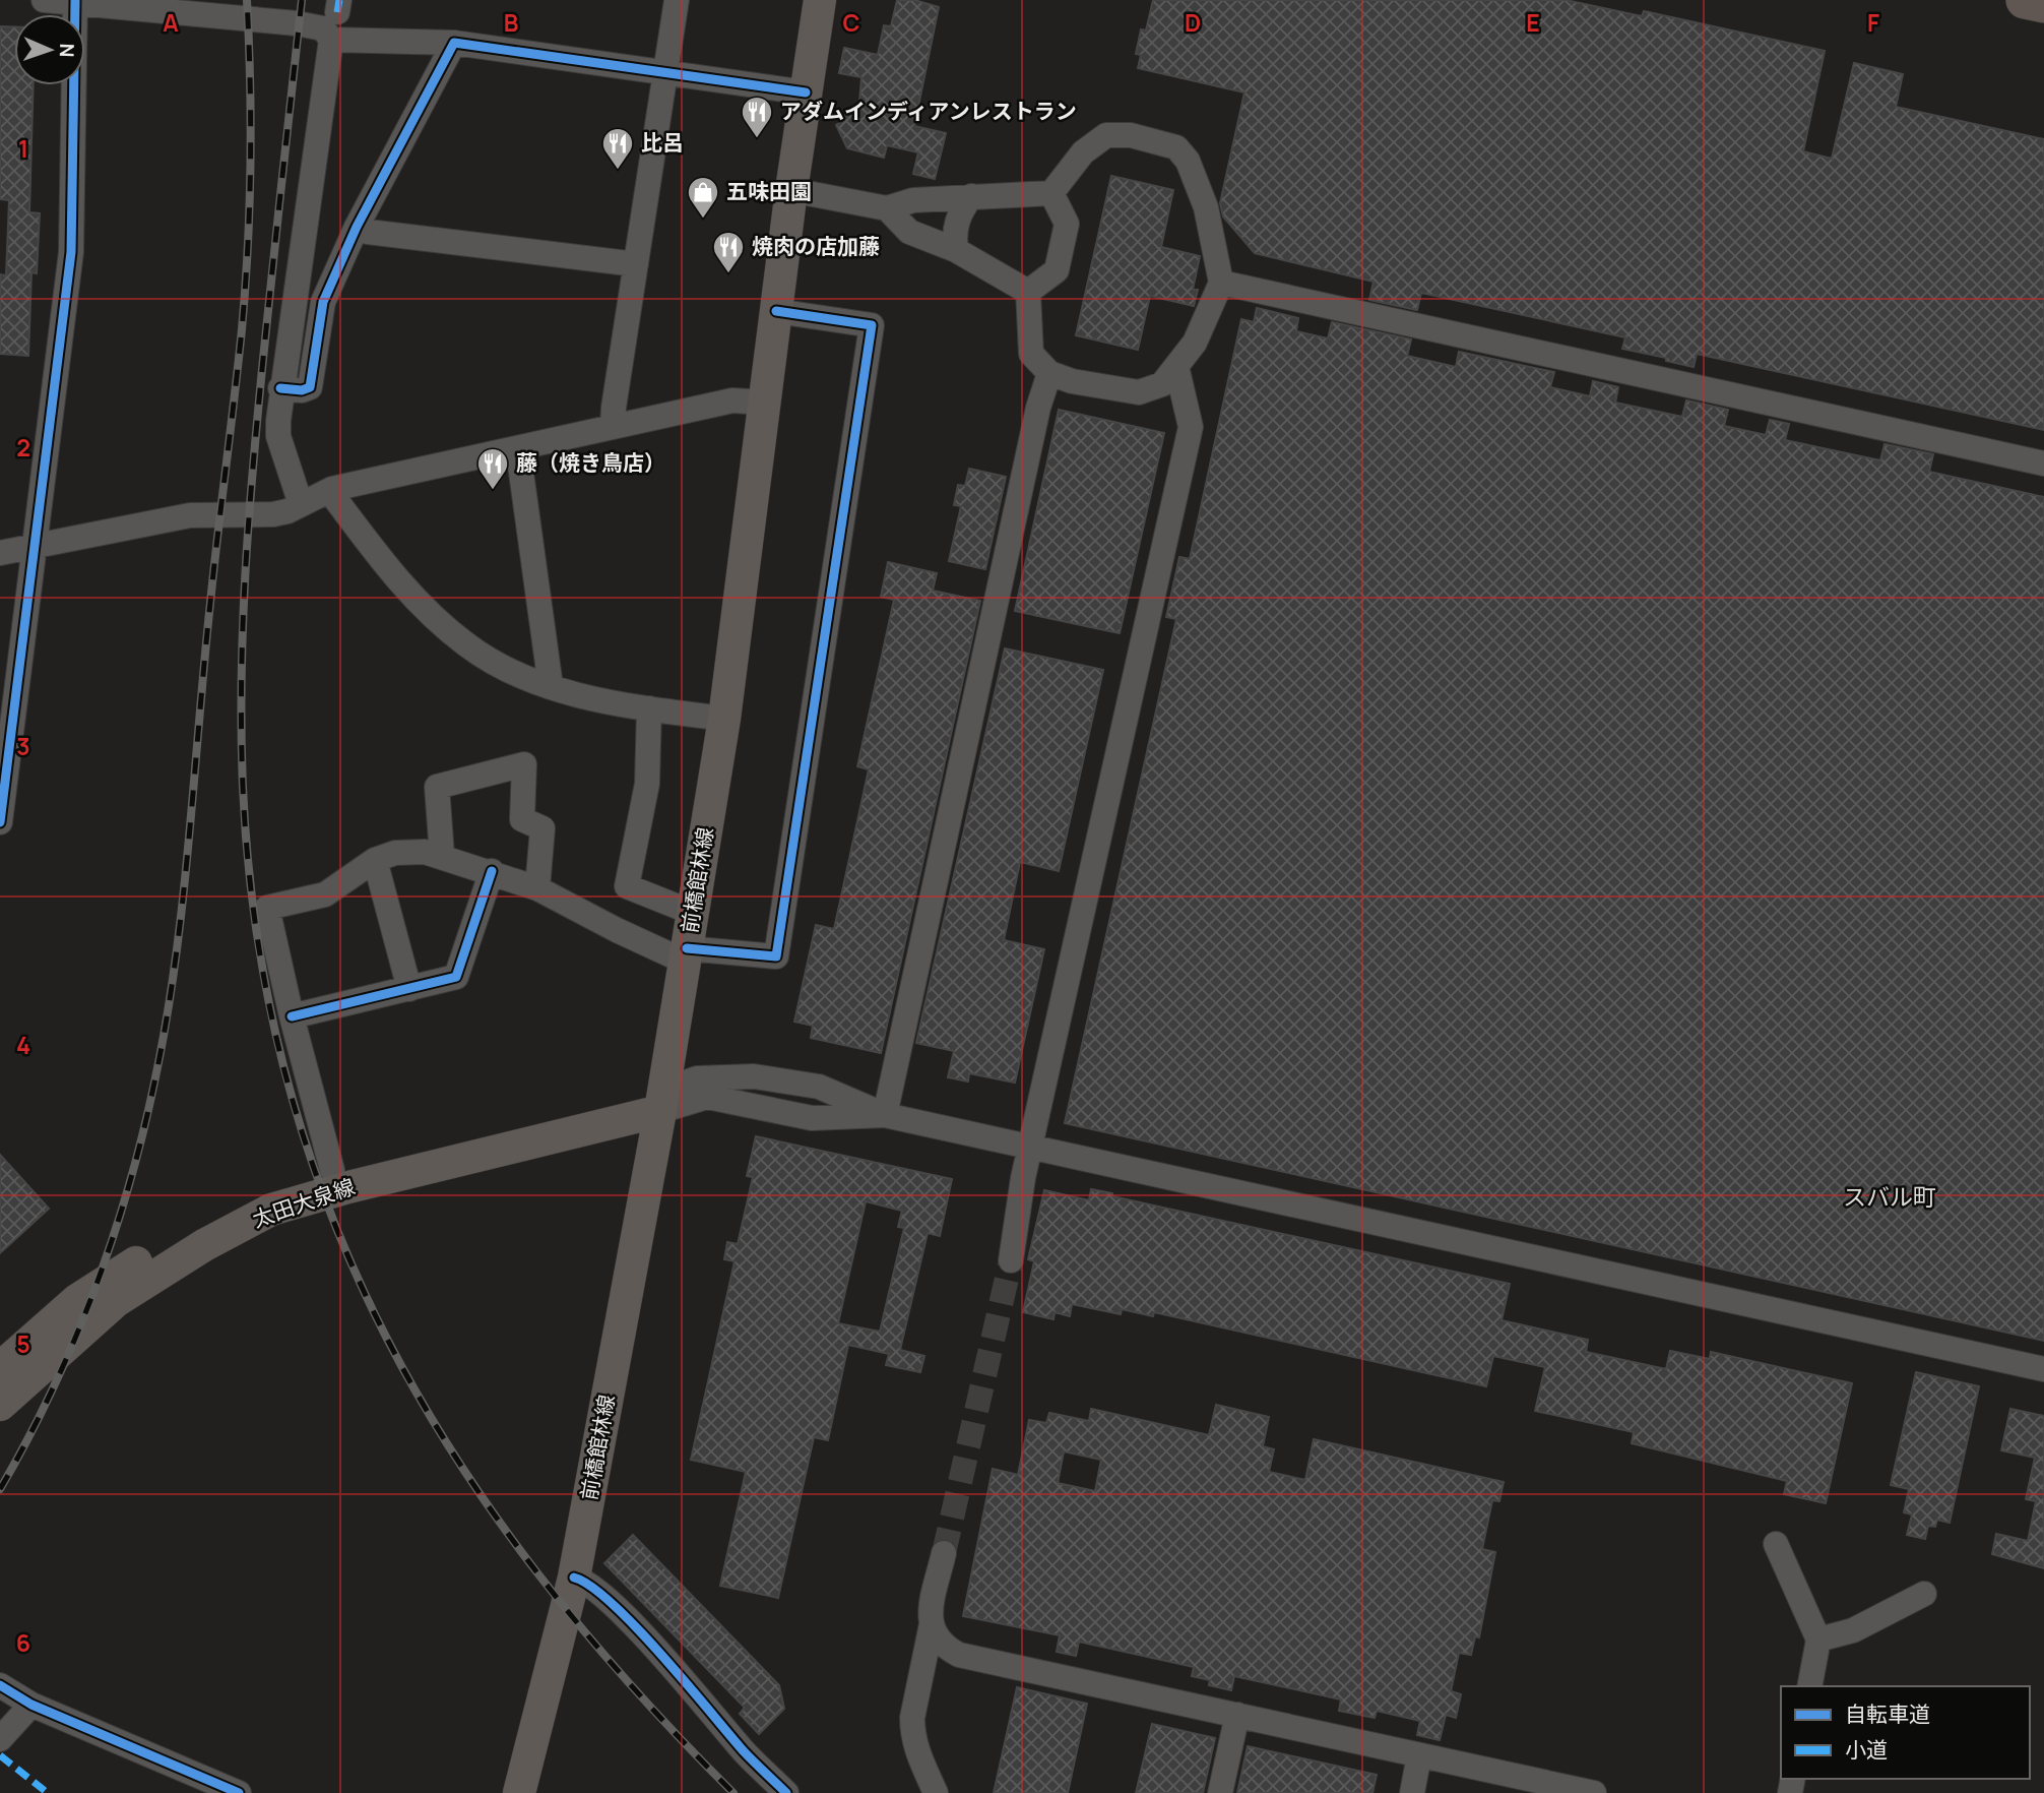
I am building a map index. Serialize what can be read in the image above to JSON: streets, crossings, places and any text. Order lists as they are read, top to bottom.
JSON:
{
  "streets": {
    "main road": ["前橋館林線", "太田大泉線"]
  },
  "crossings": [
    ["前橋館林線", "太田大泉線"]
  ],
  "districts": ["スバル町"],
  "places": {
    "restaurant": [
      "アダムインディアンレストラン",
      "比呂",
      "焼肉の店加藤",
      "藤（焼き鳥店）"
    ],
    "shop": ["五味田園"]
  },
  "legend": ["自転車道", "小道"],
  "north": "right",
  "grid": {
    "columns": [
      "A",
      "B",
      "C",
      "D",
      "E",
      "F"
    ],
    "rows": [
      "1",
      "2",
      "3",
      "4",
      "5",
      "6"
    ]
  }
}
